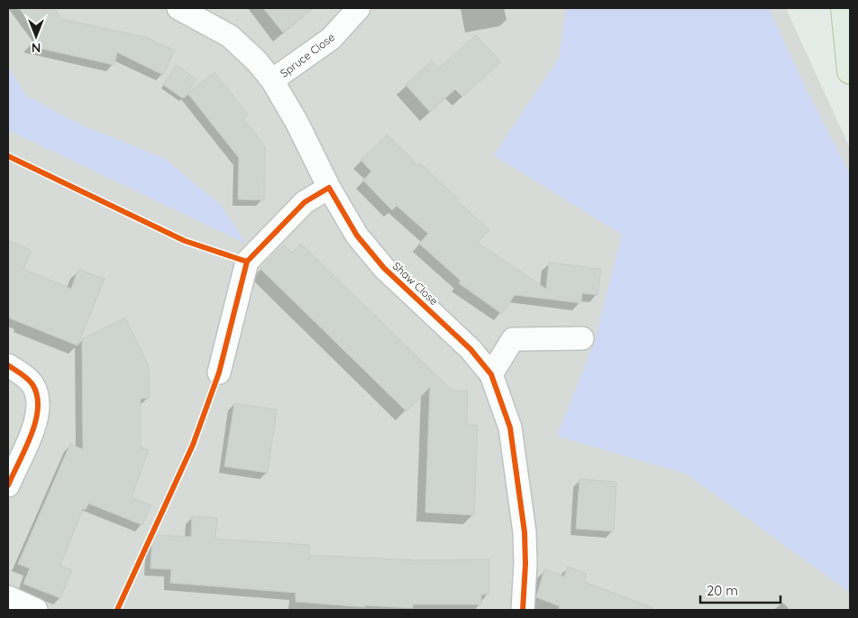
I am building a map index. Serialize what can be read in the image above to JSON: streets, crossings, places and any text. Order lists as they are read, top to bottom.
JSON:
{
  "streets": {
    "street": ["Spruce Close", "Shaw Close"]
  },
  "crossings": [
    ["Spruce Close", "Shaw Close"]
  ],
  "scale_bar": "20 m",
  "north": "bottom"
}
